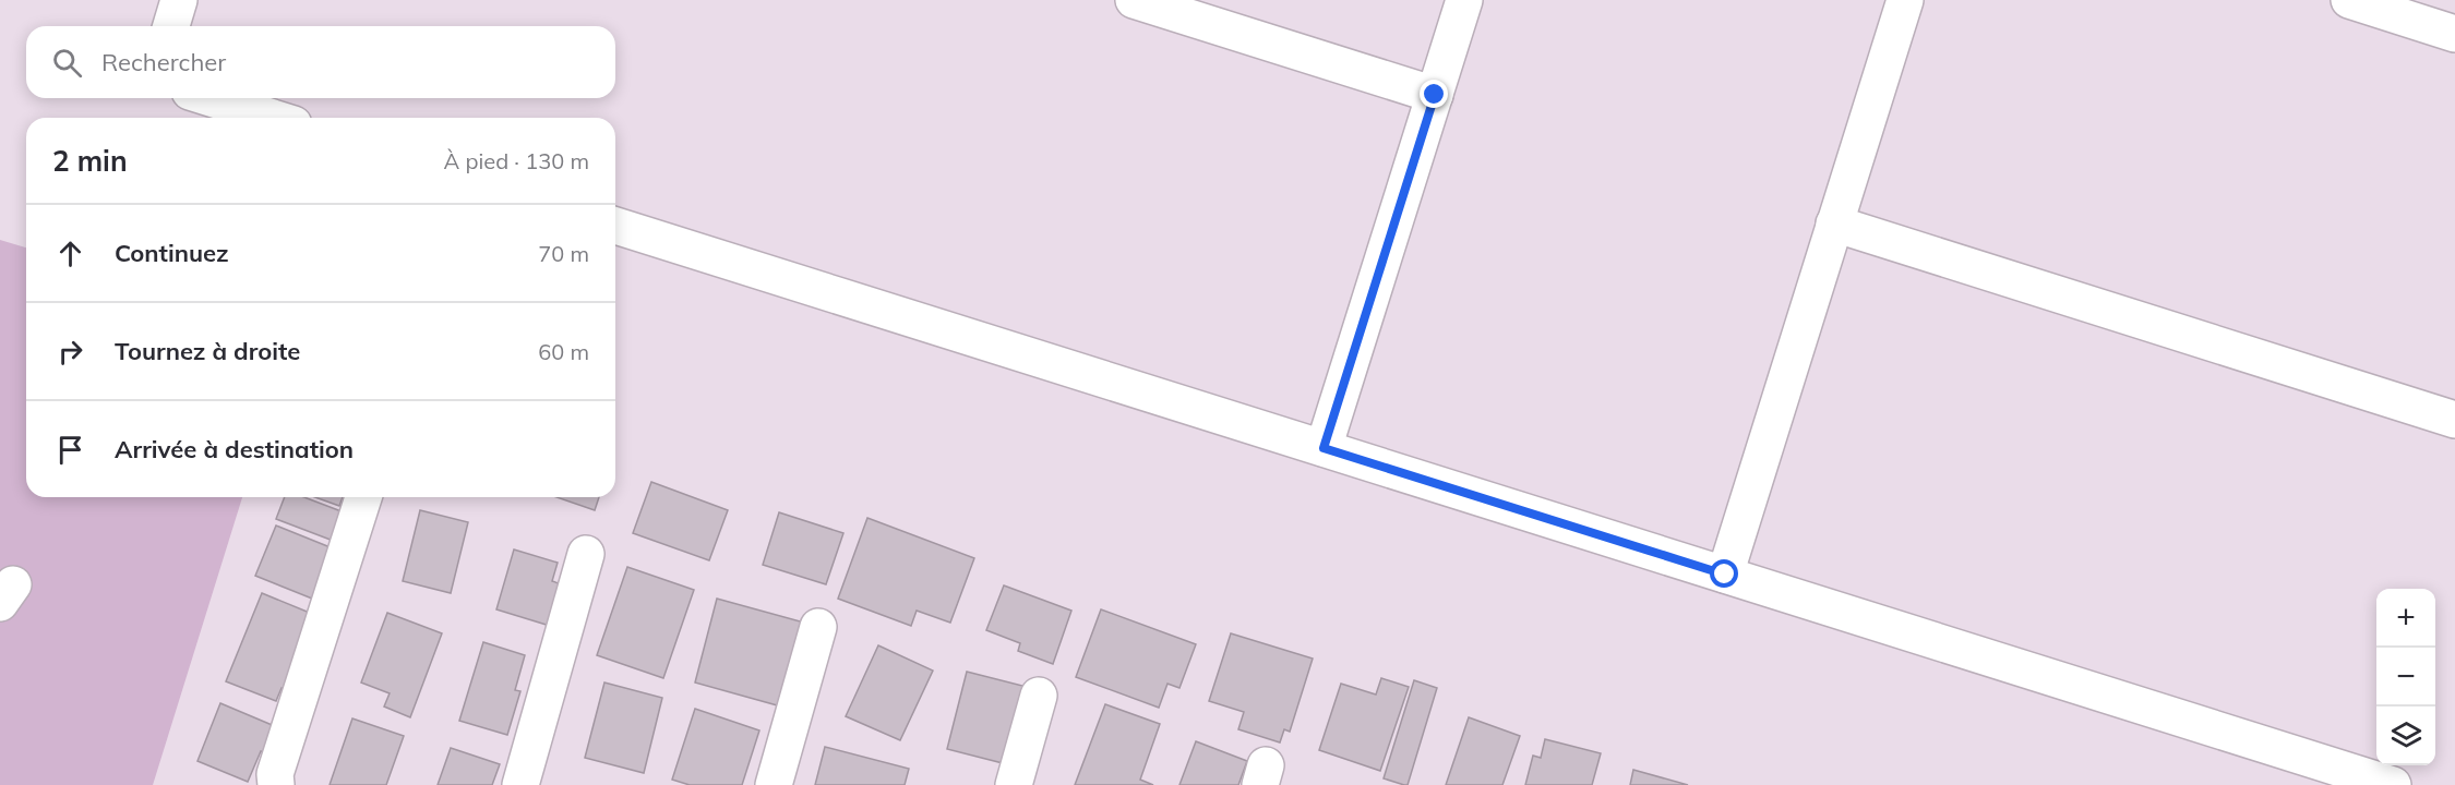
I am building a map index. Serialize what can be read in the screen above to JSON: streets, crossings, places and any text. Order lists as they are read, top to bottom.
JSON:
{
  "page": {
    "search": "Rechercher",
    "heading": ["2 min", "À pied · 130 m"],
    "list": [
      ["Continuez", "70 m"],
      ["Tournez à droite", "60 m"],
      "Arrivée à destination"
    ],
    "map_buttons": ["+", "−"]
  }
}
